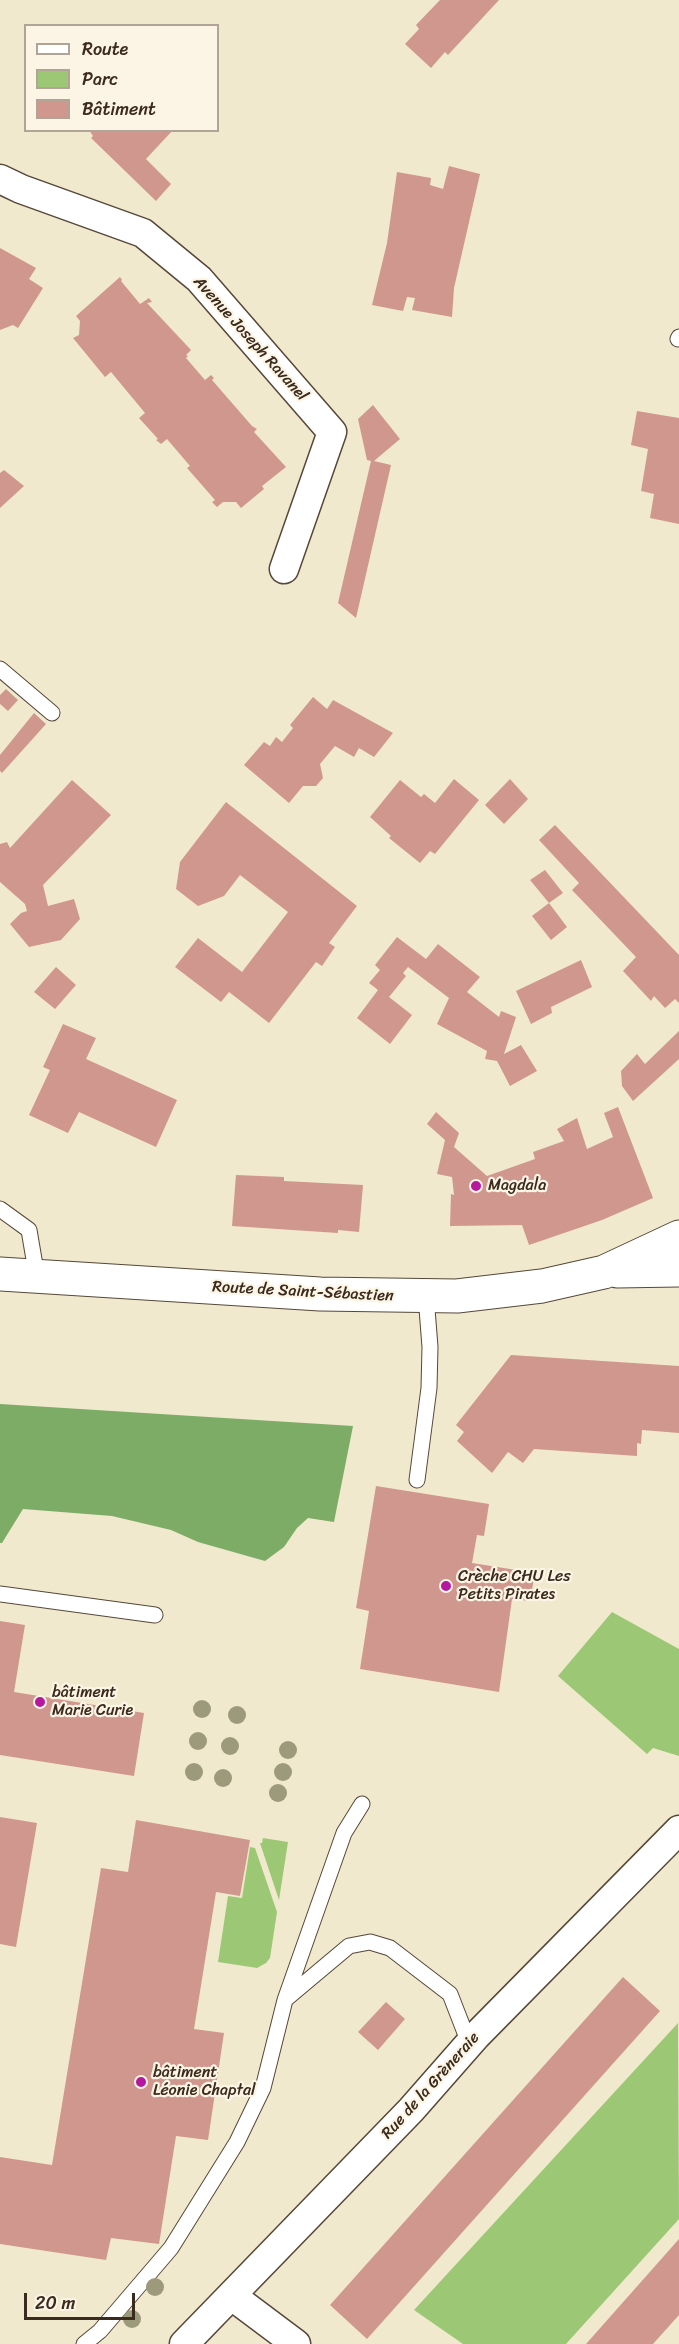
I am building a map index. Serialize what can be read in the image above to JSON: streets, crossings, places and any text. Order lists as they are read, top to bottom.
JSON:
{
  "streets": {
    "street": ["Avenue Joseph Ravanel", "Route de Saint-Sébastien", "Rue de la Grèneraie"]
  },
  "places": [
    "Magdala",
    "Crèche CHU Les Petits Pirates",
    "bâtiment Marie Curie",
    "bâtiment Léonie Chaptal"
  ],
  "legend": ["Route", "Parc", "Bâtiment"],
  "scale_bar": "20 m"
}
